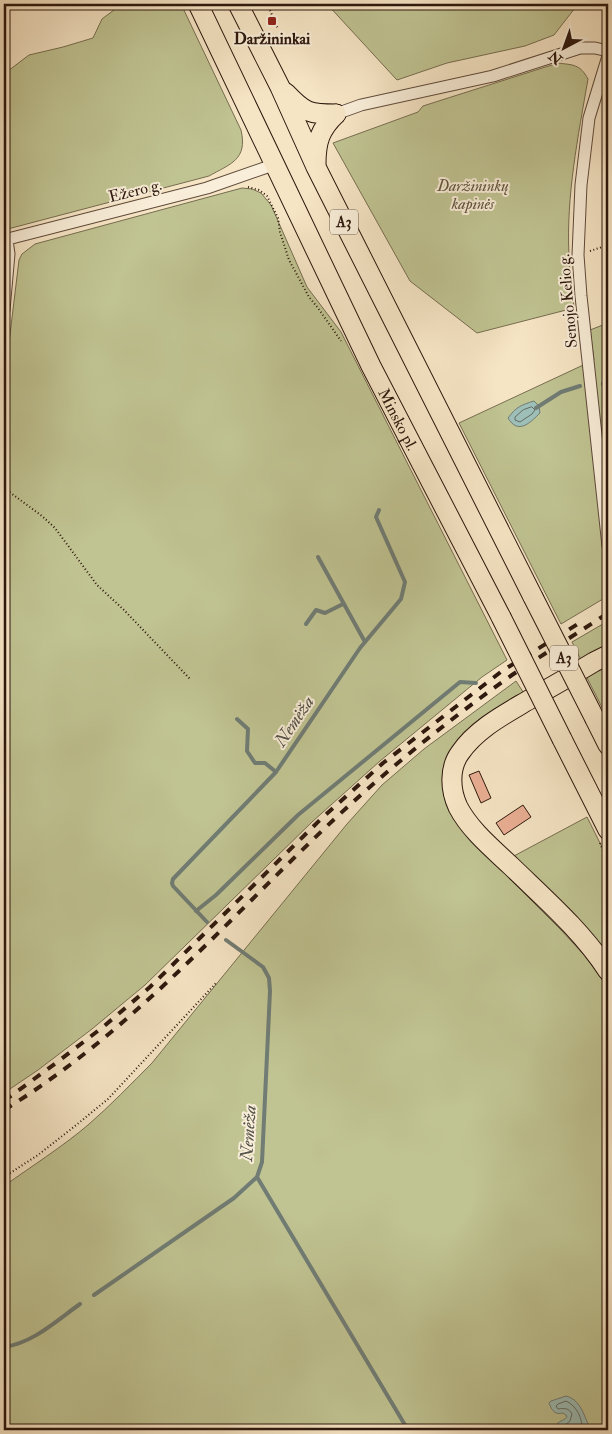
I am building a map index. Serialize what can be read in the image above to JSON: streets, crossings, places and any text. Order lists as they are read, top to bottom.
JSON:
{
  "streets": {
    "highway": ["A3", "Minsko pl."],
    "street": ["Ežero g.", "Senojo Kelio g."]
  },
  "crossings": [
    ["Ežero g.", "Minsko pl."]
  ],
  "water": ["Nemėža"],
  "parks": ["Daržininkų kapinės"],
  "places": {
    "transit": ["Daržininkai"]
  },
  "north": "bottom left"
}
